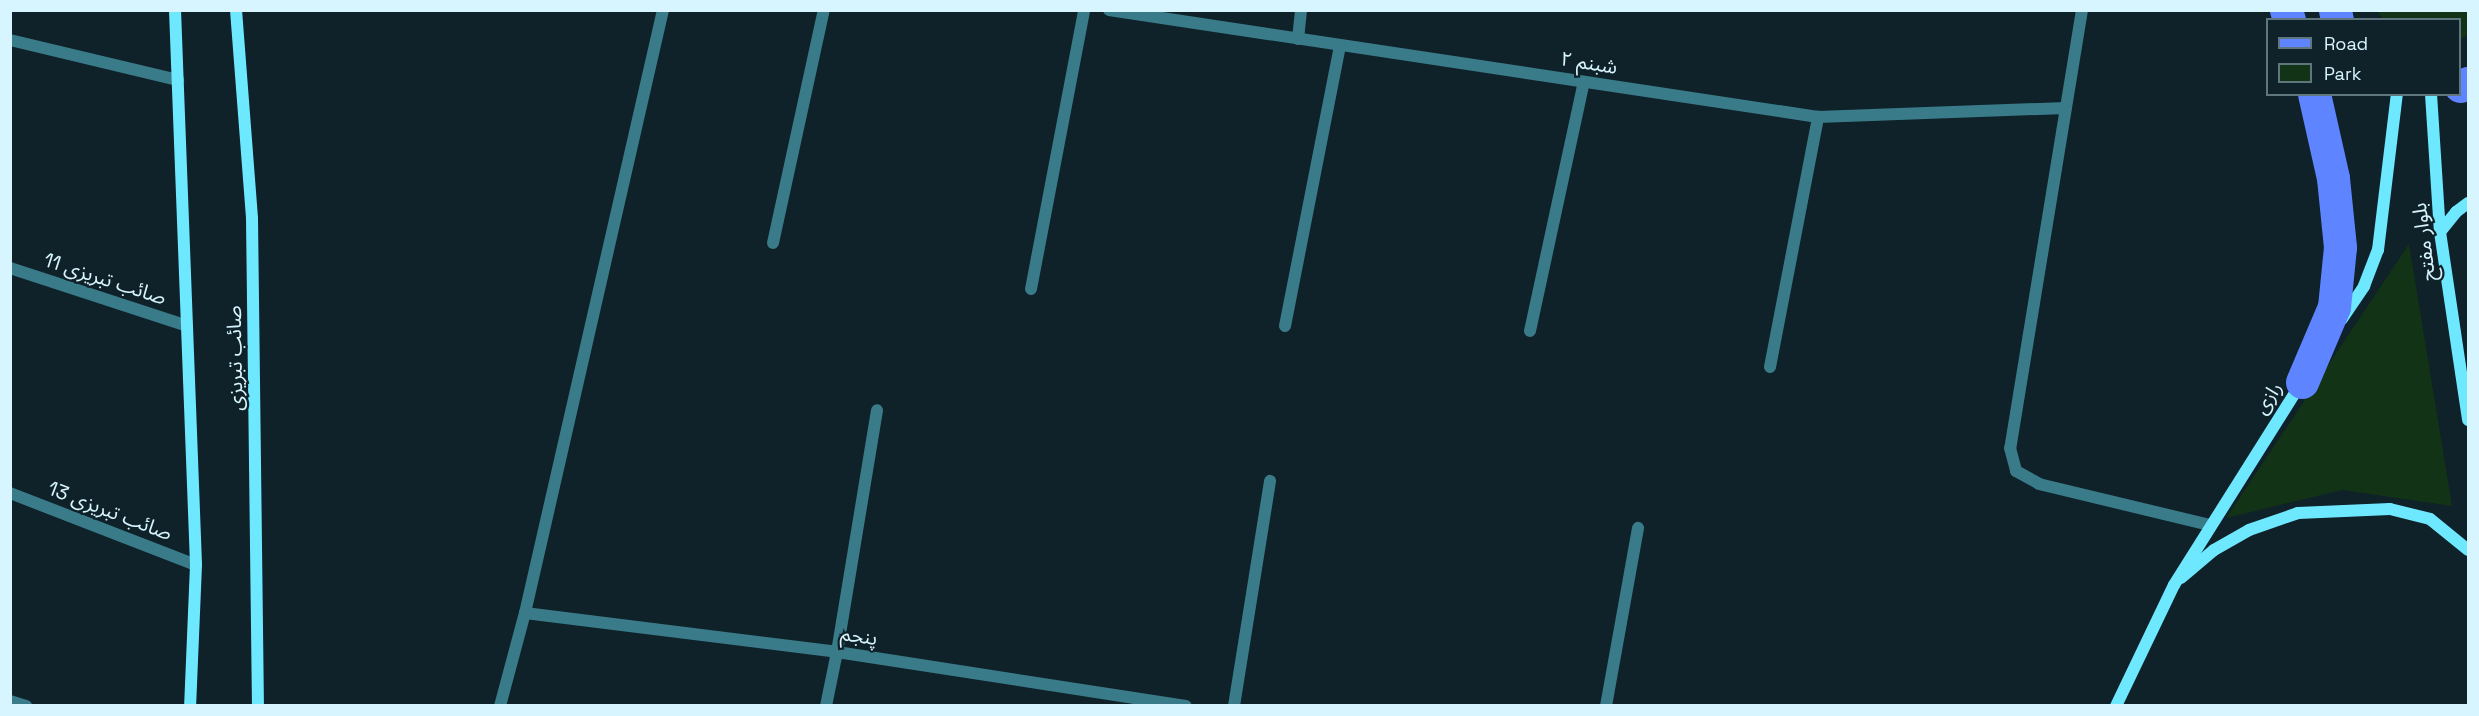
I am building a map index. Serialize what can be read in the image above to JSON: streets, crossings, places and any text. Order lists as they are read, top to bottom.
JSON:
{
  "streets": {
    "street": [
      "شبنم ۲",
      "بلوار مفتح",
      "صائب تبریزی 11",
      "صائب تبریزی",
      "رازی",
      "صائب تبریزی 13",
      "پنجم"
    ]
  },
  "legend": ["Road", "Park"]
}
